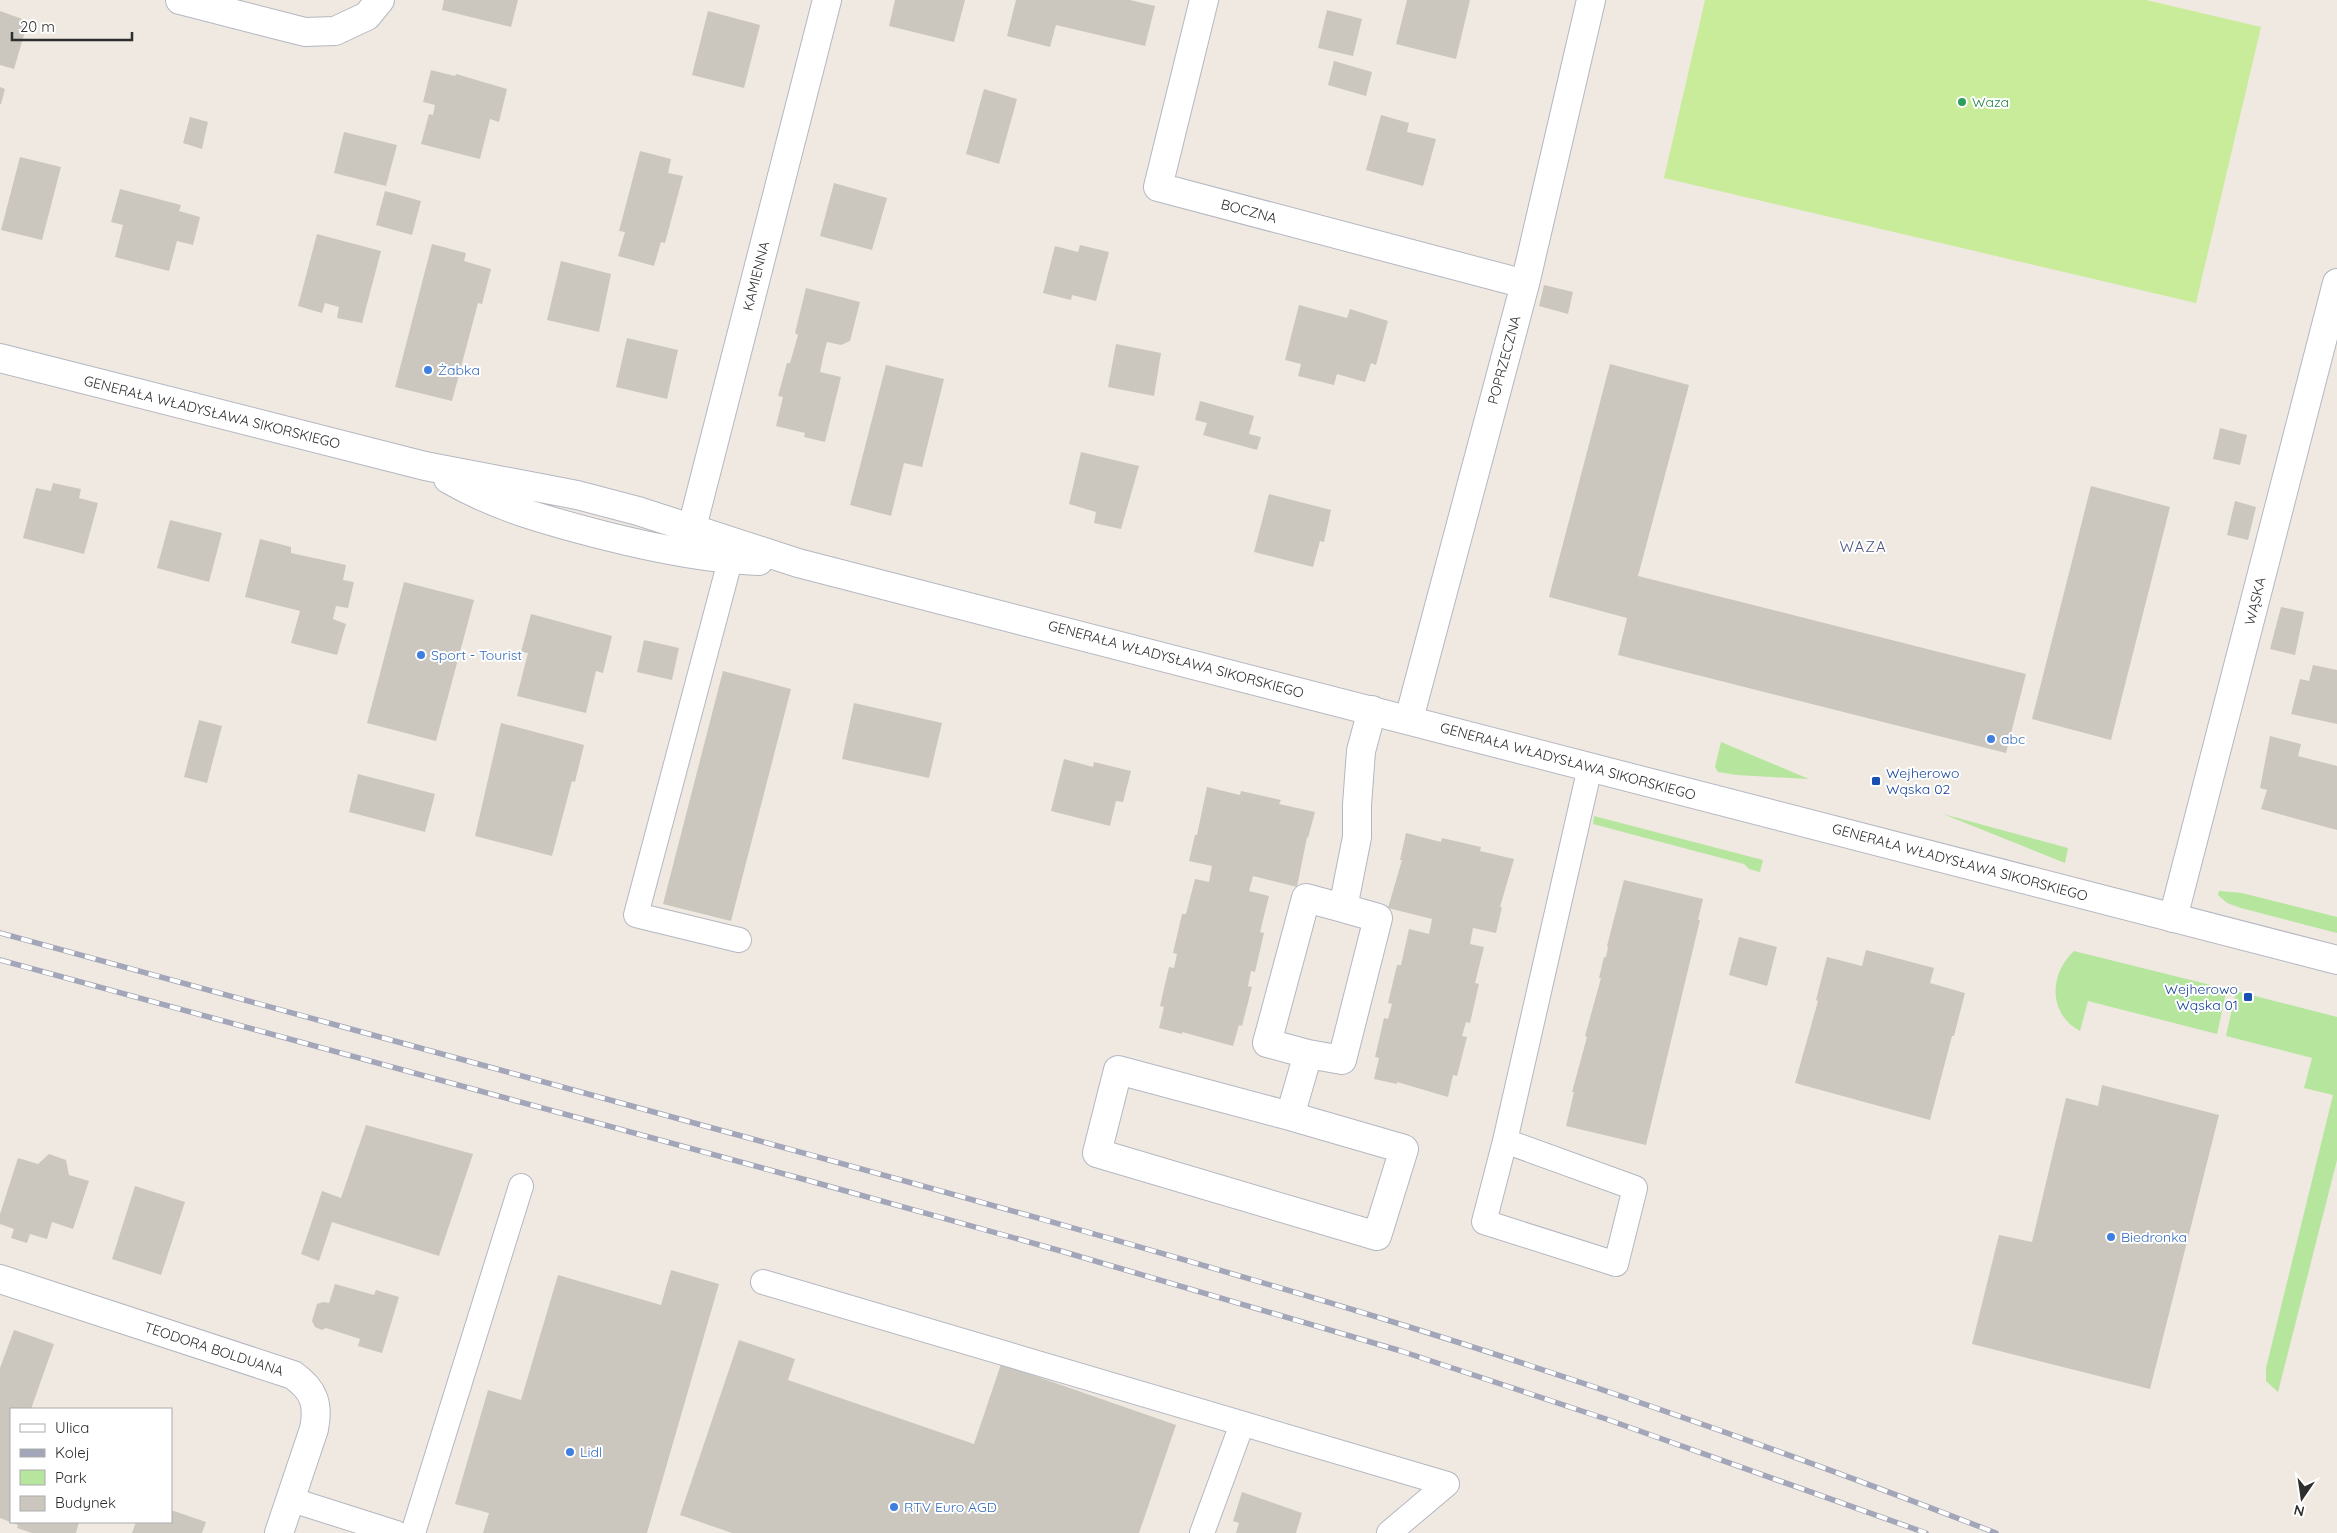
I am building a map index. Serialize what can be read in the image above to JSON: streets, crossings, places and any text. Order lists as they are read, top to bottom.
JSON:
{
  "streets": {
    "street": [
      "BOCZNA",
      "KAMIENNA",
      "POPRZECZNA",
      "GENERAŁA WŁADYSŁAWA SIKORSKIEGO",
      "WĄSKA",
      "TEODORA BOLDUANA"
    ]
  },
  "crossings": [
    ["BOCZNA", "POPRZECZNA"],
    ["KAMIENNA", "GENERAŁA WŁADYSŁAWA SIKORSKIEGO"],
    ["POPRZECZNA", "GENERAŁA WŁADYSŁAWA SIKORSKIEGO"],
    ["GENERAŁA WŁADYSŁAWA SIKORSKIEGO", "WĄSKA"]
  ],
  "districts": ["WAZA"],
  "places": {
    "other": [
      "Waza",
      "Żabka",
      "Sport - Tourist",
      "abc",
      "Biedronka",
      "Lidl",
      "RTV Euro AGD"
    ],
    "transit": ["Wejherowo Wąska 02", "Wejherowo Wąska 01"]
  },
  "legend": [
    "Ulica",
    "Kolej",
    "Park",
    "Budynek"
  ],
  "scale_bar": "20 m",
  "north": "bottom"
}
